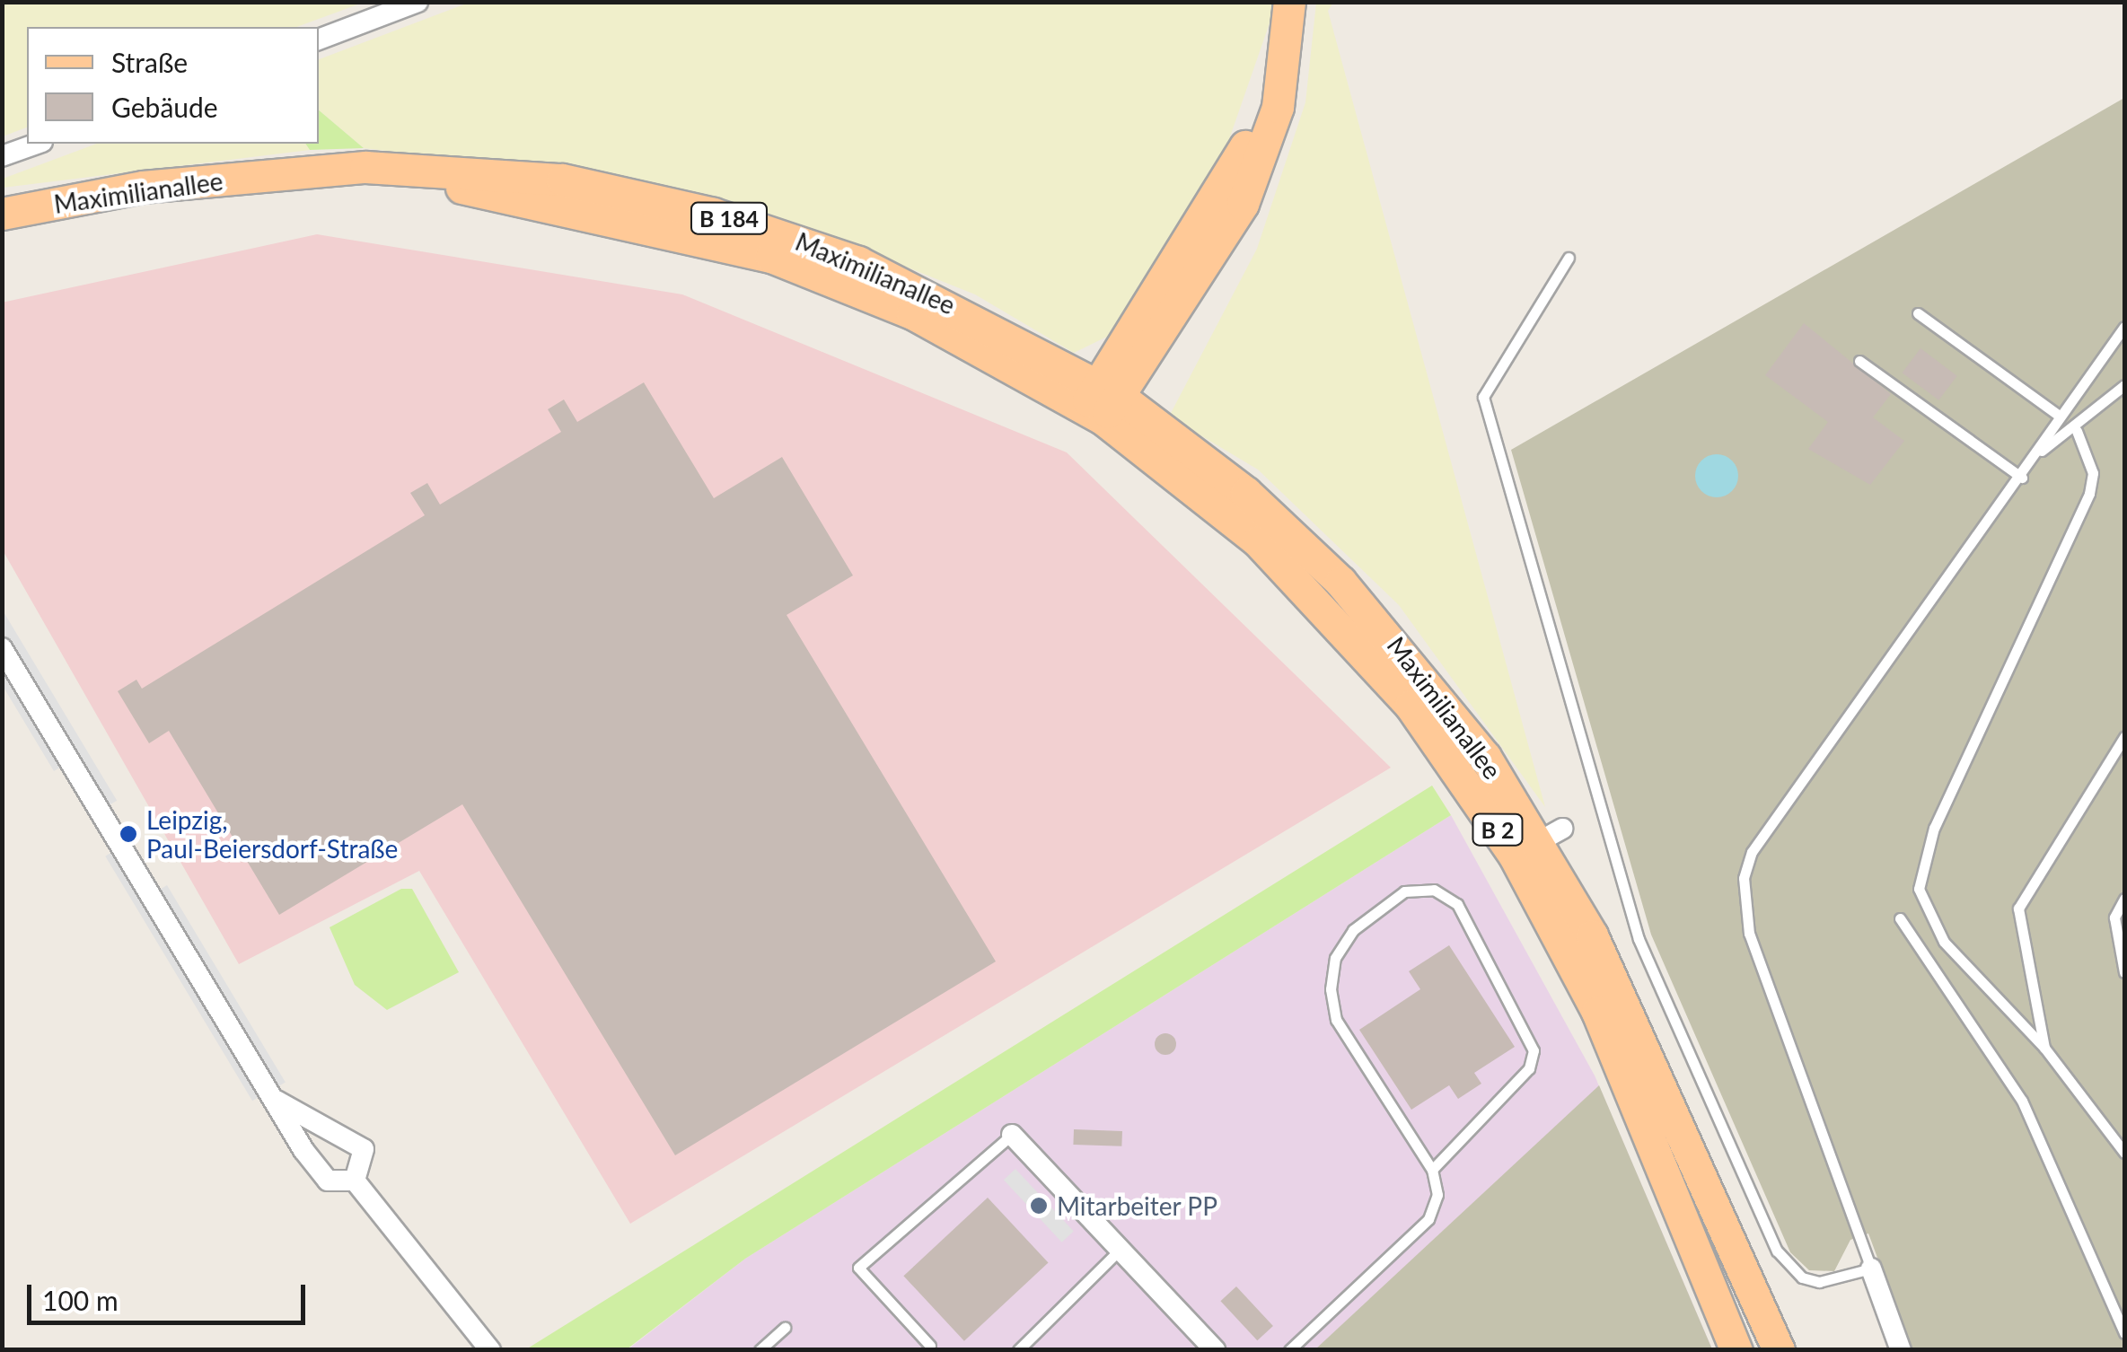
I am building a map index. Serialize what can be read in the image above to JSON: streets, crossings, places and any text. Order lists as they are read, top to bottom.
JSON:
{
  "streets": {
    "main road": ["Maximilianallee", "B 184", "B 2"]
  },
  "places": ["Leipzig, Paul-Beiersdorf-Straße", "Mitarbeiter PP"],
  "legend": ["Straße", "Gebäude"],
  "scale_bar": "100 m"
}
